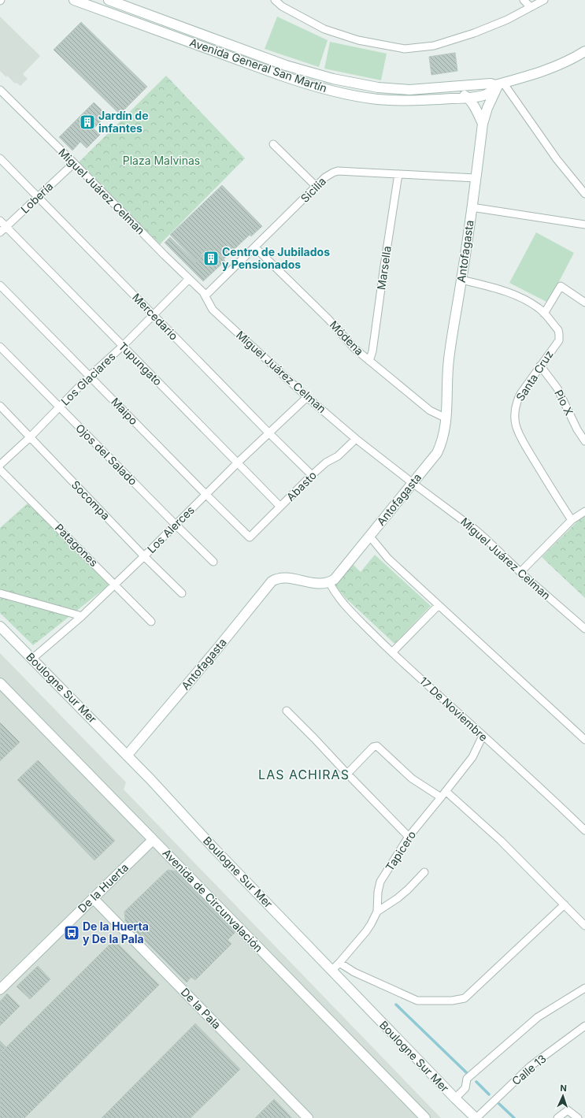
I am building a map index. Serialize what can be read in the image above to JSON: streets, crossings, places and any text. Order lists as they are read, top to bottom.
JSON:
{
  "streets": {
    "street": [
      "Avenida General San Martín",
      "Sicilia",
      "Miguel Juárez Celman",
      "Lobería",
      "Antofagasta",
      "Marsella",
      "Mercedario",
      "Módena",
      "Tupungato",
      "Santa Cruz",
      "Los Glaciares",
      "Pio X",
      "Maipo",
      "Ojos del Salado",
      "Abasto",
      "Socompa",
      "Los Alerces",
      "Patagones",
      "Boulogne Sur Mer",
      "17 De Noviembre",
      "Tapicero",
      "De la Huerta",
      "Avenida de Circunvalación",
      "De la Pala",
      "Calle 13"
    ]
  },
  "crossings": [
    ["Avenida General San Martín", "Antofagasta"],
    ["Sicilia", "Miguel Juárez Celman"],
    ["Sicilia", "Antofagasta"],
    ["Sicilia", "Marsella"],
    ["Sicilia", "Módena"],
    ["Miguel Juárez Celman", "Lobería"],
    ["Miguel Juárez Celman", "Antofagasta"],
    ["Miguel Juárez Celman", "Los Glaciares"],
    ["Miguel Juárez Celman", "Abasto"],
    ["Miguel Juárez Celman", "Los Alerces"],
    ["Lobería", "Mercedario"],
    ["Lobería", "Tupungato"],
    ["Antofagasta", "Módena"],
    ["Antofagasta", "Santa Cruz"],
    ["Antofagasta", "Boulogne Sur Mer"],
    ["Antofagasta", "17 De Noviembre"],
    ["Marsella", "Módena"],
    ["Mercedario", "Los Glaciares"],
    ["Mercedario", "Abasto"],
    ["Mercedario", "Los Alerces"],
    ["Tupungato", "Los Glaciares"],
    ["Tupungato", "Abasto"],
    ["Tupungato", "Los Alerces"],
    ["Santa Cruz", "Pio X"],
    ["Los Glaciares", "Maipo"],
    ["Los Glaciares", "Ojos del Salado"],
    ["Los Glaciares", "Socompa"],
    ["Maipo", "Abasto"],
    ["Maipo", "Los Alerces"],
    ["Ojos del Salado", "Los Alerces"],
    ["Socompa", "Los Alerces"],
    ["Los Alerces", "Patagones"],
    ["Los Alerces", "Boulogne Sur Mer"],
    ["Boulogne Sur Mer", "Tapicero"],
    ["Boulogne Sur Mer", "Calle 13"],
    ["17 De Noviembre", "Tapicero"],
    ["De la Huerta", "Avenida de Circunvalación"],
    ["De la Huerta", "De la Pala"]
  ],
  "districts": ["LAS ACHIRAS"],
  "parks": ["Plaza Malvinas"],
  "places": {
    "building": ["Jardín de infantes", "Centro de Jubilados y Pensionados"],
    "bus stop": ["De la Huerta y De la Pala"]
  },
  "north": "top"
}
